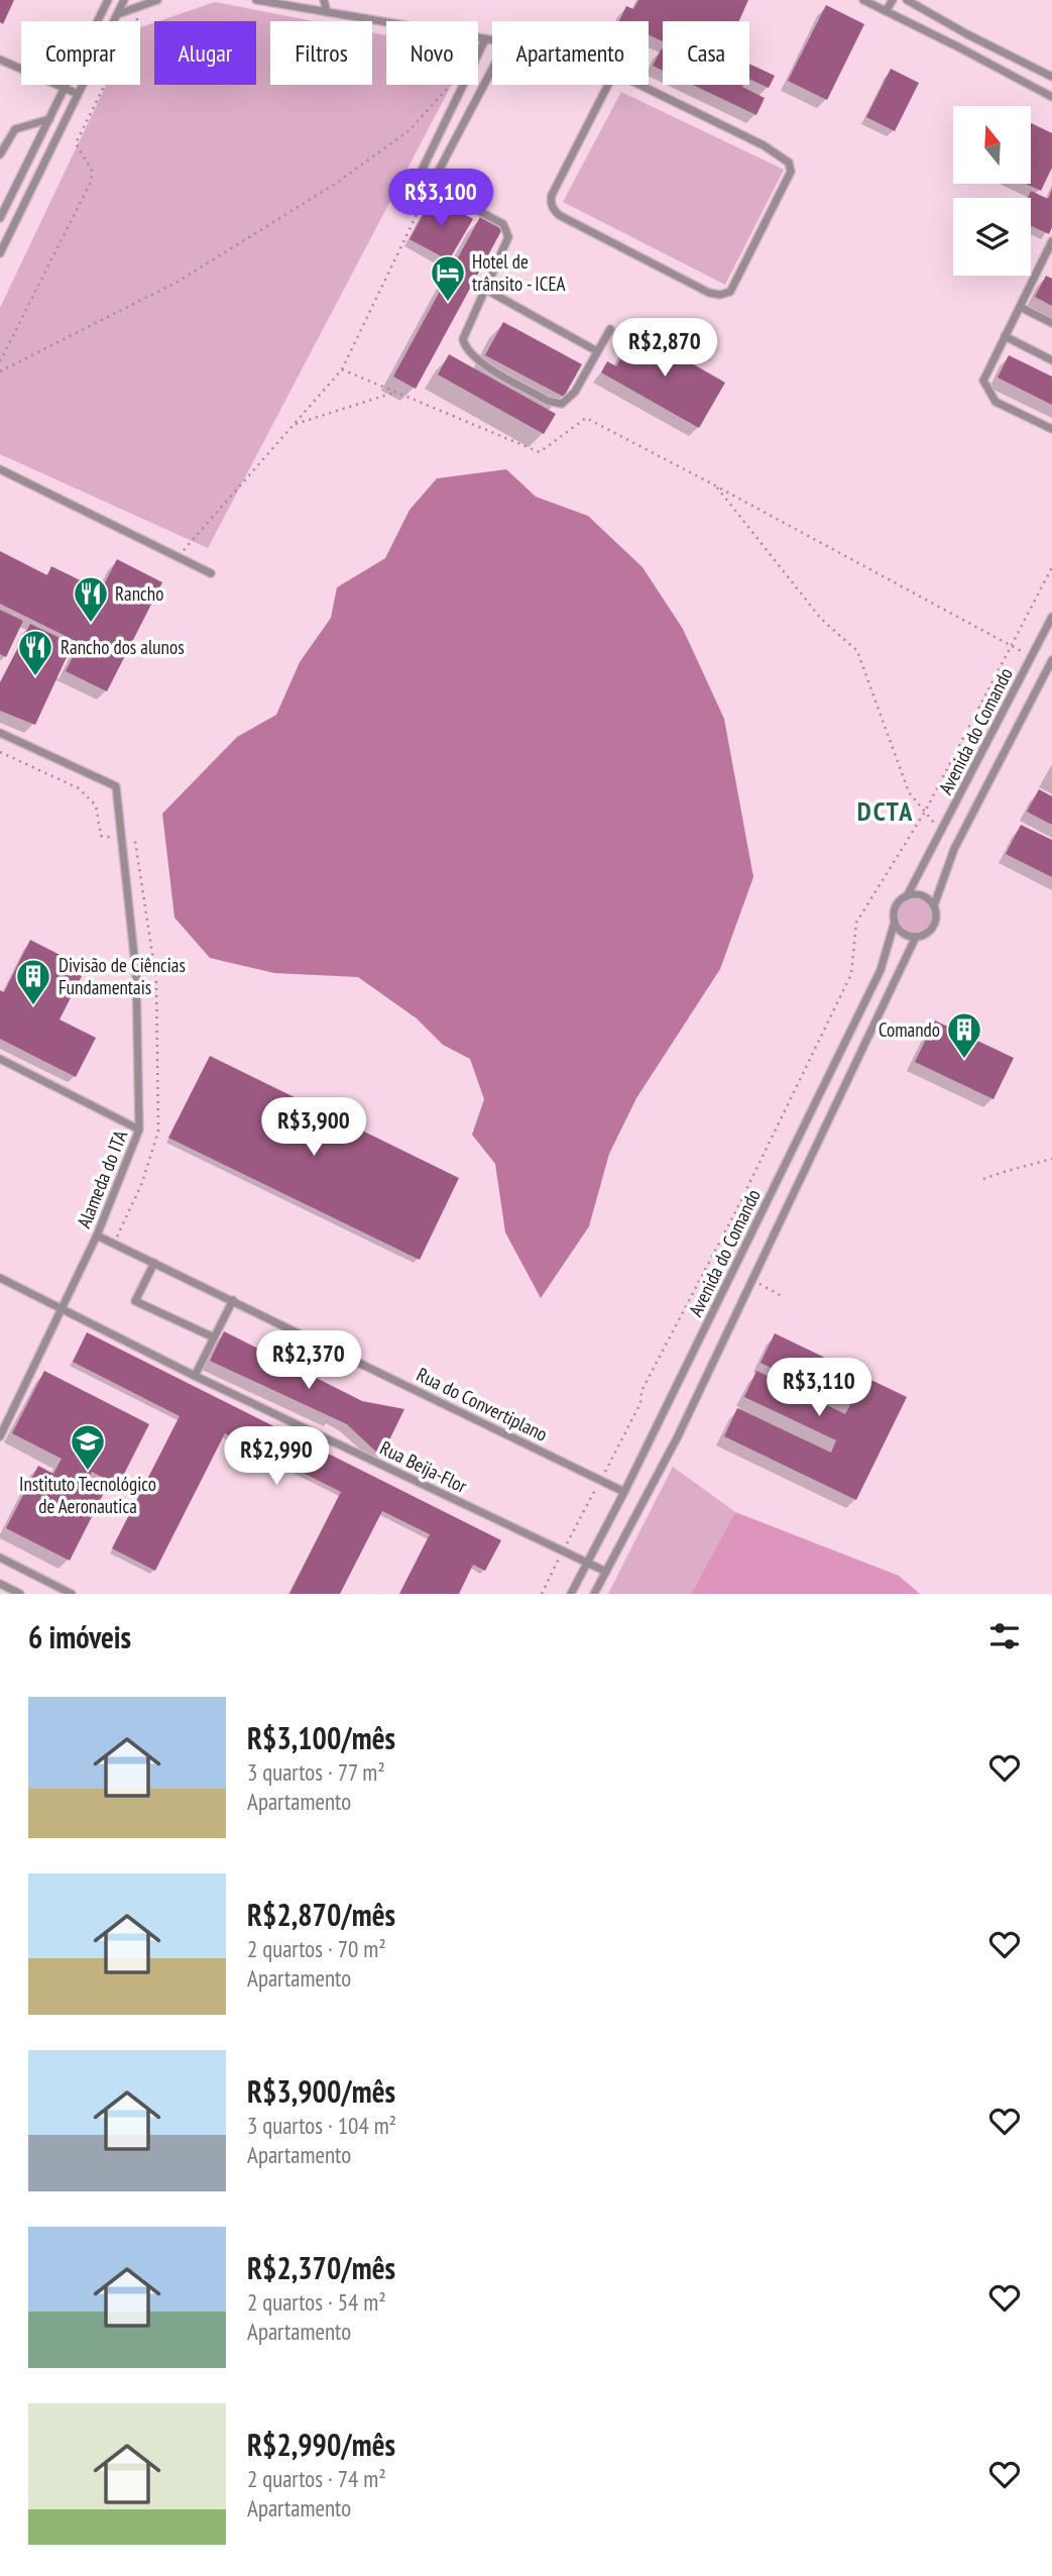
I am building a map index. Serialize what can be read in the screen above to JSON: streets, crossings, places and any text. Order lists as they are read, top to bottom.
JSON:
{
  "streets": {
    "lane": [
      "Avenida do Comando",
      "Alameda do ITA",
      "Rua do Convertiplano",
      "Rua Beija-Flor"
    ]
  },
  "crossings": [
    ["Avenida do Comando", "Rua do Convertiplano"],
    ["Avenida do Comando", "Rua Beija-Flor"],
    ["Alameda do ITA", "Rua do Convertiplano"],
    ["Alameda do ITA", "Rua Beija-Flor"]
  ],
  "districts": ["DCTA"],
  "places": {
    "hotel": ["Hotel de trânsito - ICEA"],
    "restaurant": ["Rancho", "Rancho dos alunos"],
    "building": ["Divisão de Ciências Fundamentais", "Comando"],
    "school or university": ["Instituto Tecnológico de Aeronautica"]
  },
  "north": "top",
  "page": {
    "chip": [
      "Comprar",
      "Alugar",
      "Filtros",
      "Novo",
      "Apartamento",
      "Casa"
    ],
    "price": [
      "R$3,100",
      "R$2,870",
      "R$3,900",
      "R$2,370",
      "R$3,110",
      "R$2,990"
    ],
    "heading": "6 imóveis",
    "list": [
      {
        "name": "R$3,100/mês",
        "note": "3 quartos · 77 m² · Apartamento"
      },
      {
        "name": "R$2,870/mês",
        "note": "2 quartos · 70 m² · Apartamento"
      },
      {
        "name": "R$3,900/mês",
        "note": "3 quartos · 104 m² · Apartamento"
      },
      {
        "name": "R$2,370/mês",
        "note": "2 quartos · 54 m² · Apartamento"
      },
      {
        "name": "R$2,990/mês",
        "note": "2 quartos · 74 m² · Apartamento"
      }
    ]
  }
}
